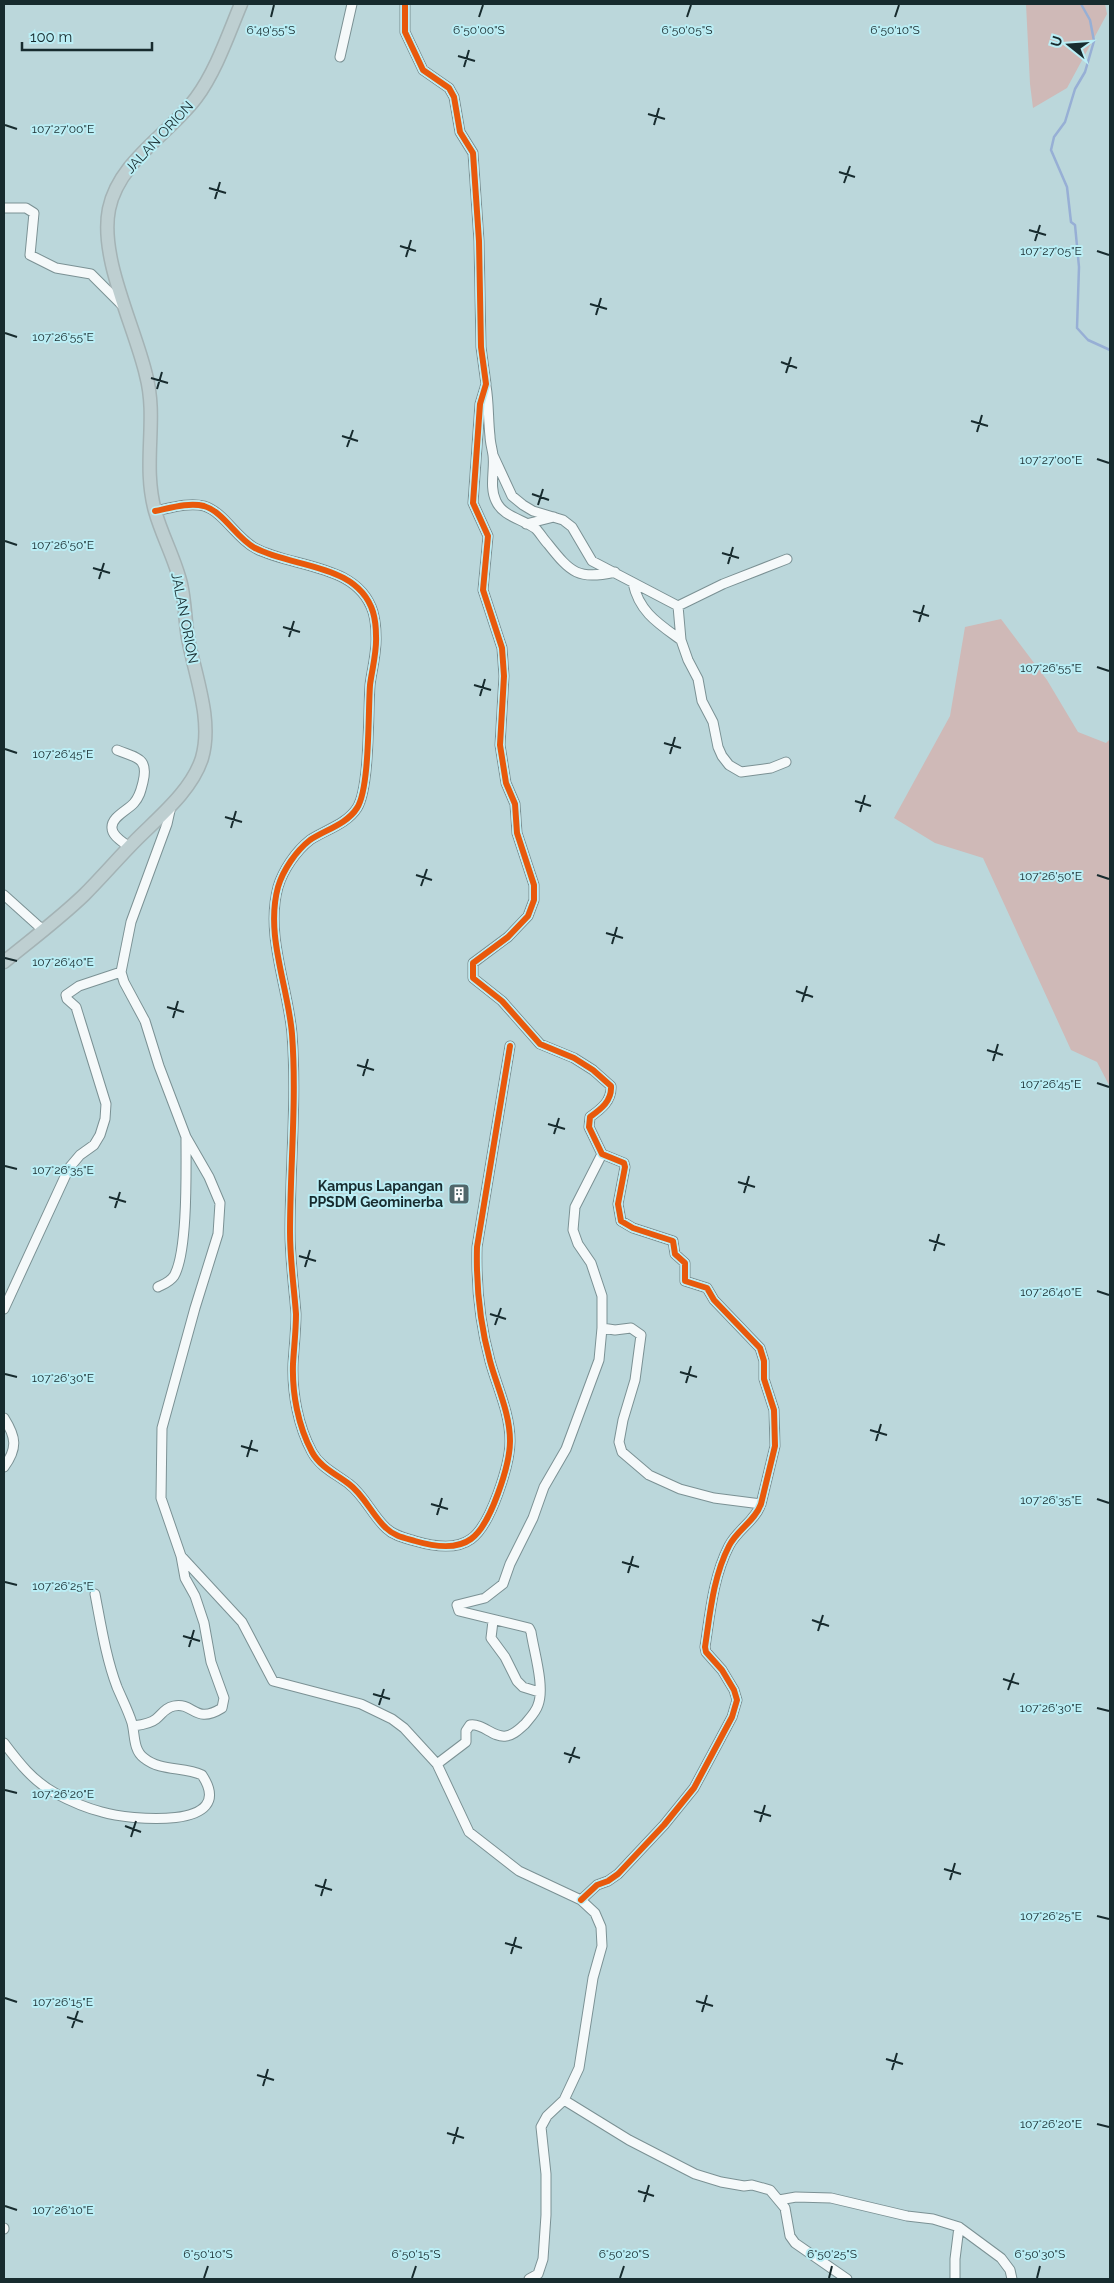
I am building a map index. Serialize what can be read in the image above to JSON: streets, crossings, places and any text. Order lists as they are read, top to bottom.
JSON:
{
  "streets": {
    "highway": ["JALAN ORION"]
  },
  "places": {
    "building": ["Kampus Lapangan PPSDM Geominerba"]
  },
  "scale_bar": "100 m",
  "north": "left",
  "coordinates": [
    "6°49'55\"S",
    "6°50'00\"S",
    "6°50'05\"S",
    "6°50'10\"S",
    "107°27'00\"E",
    "107°27'05\"E",
    "107°26'55\"E",
    "107°26'50\"E",
    "107°26'45\"E",
    "107°26'40\"E",
    "107°26'35\"E",
    "107°26'30\"E",
    "107°26'25\"E",
    "107°26'20\"E",
    "107°26'15\"E",
    "107°26'10\"E",
    "6°50'15\"S",
    "6°50'20\"S",
    "6°50'25\"S",
    "6°50'30\"S"
  ]
}
